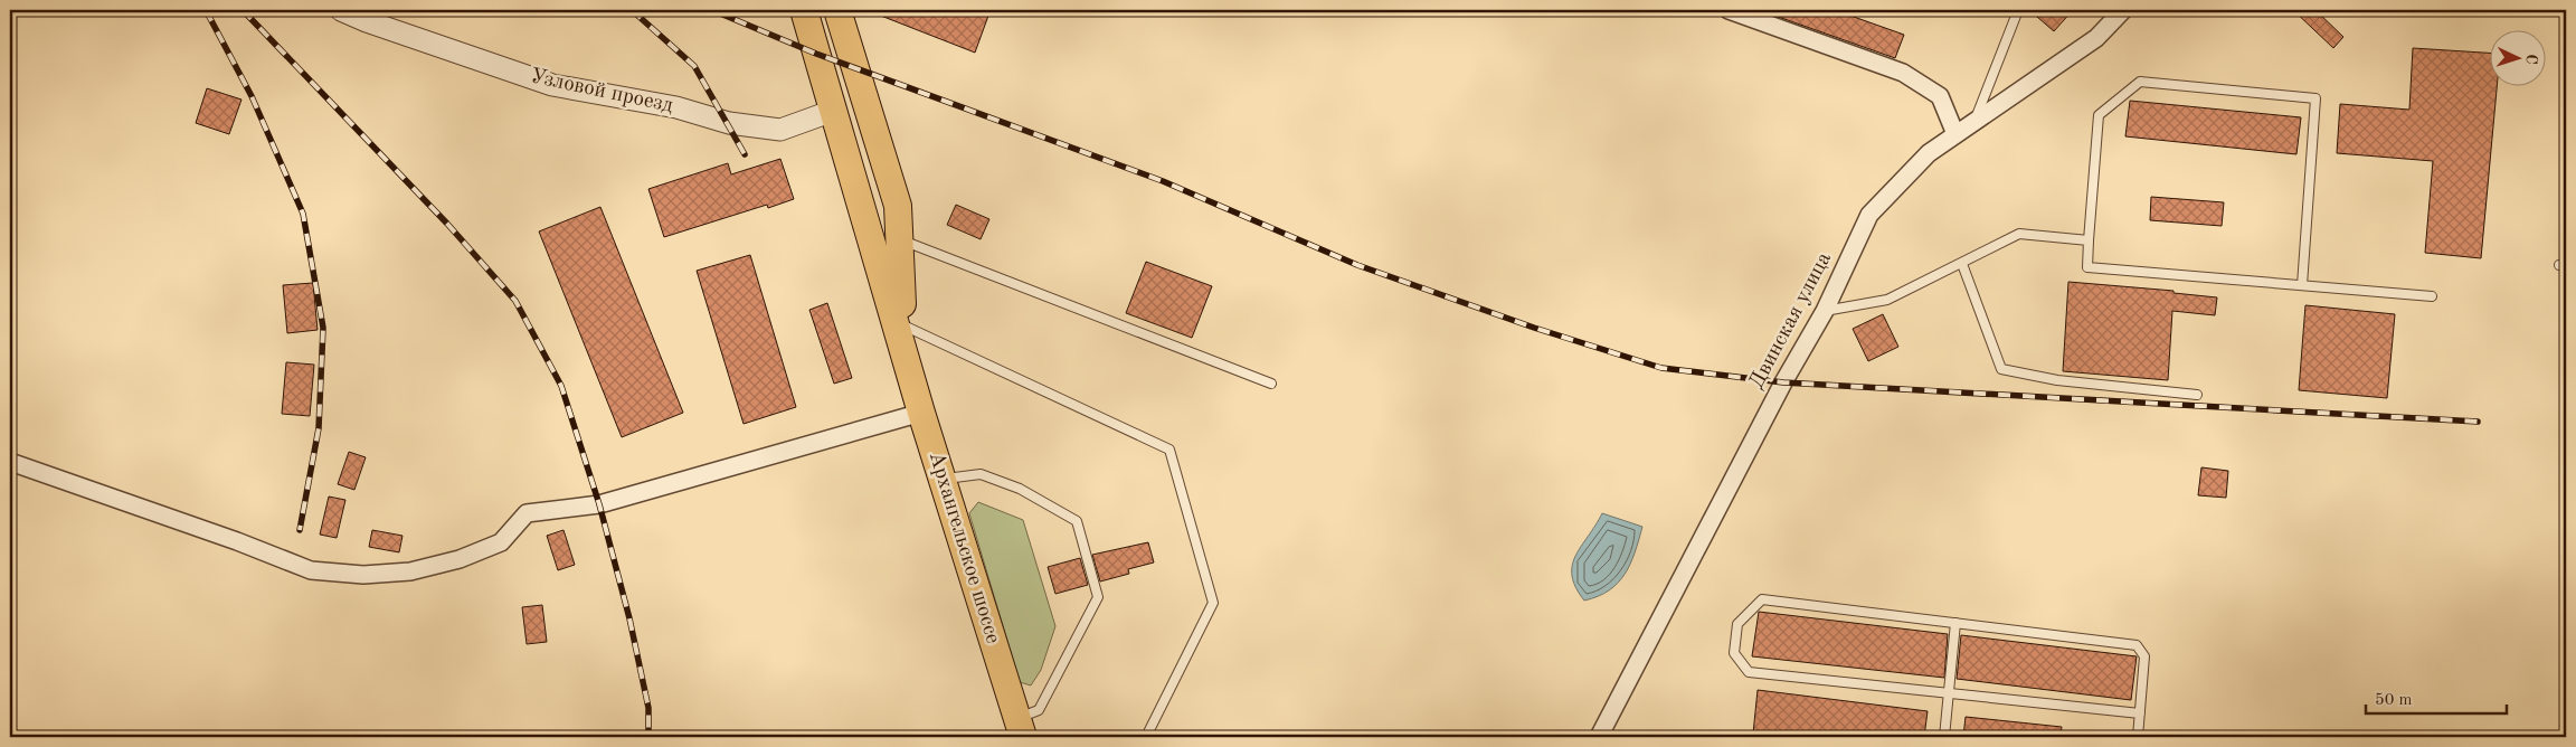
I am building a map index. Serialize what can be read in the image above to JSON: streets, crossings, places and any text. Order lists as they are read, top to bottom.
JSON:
{
  "streets": {
    "main road": ["Архангельское шоссе"],
    "street": ["Узловой проезд", "Двинская улица"]
  },
  "crossings": [
    ["Узловой проезд", "Архангельское шоссе"]
  ],
  "scale_bar": "50 m",
  "north": "right"
}
